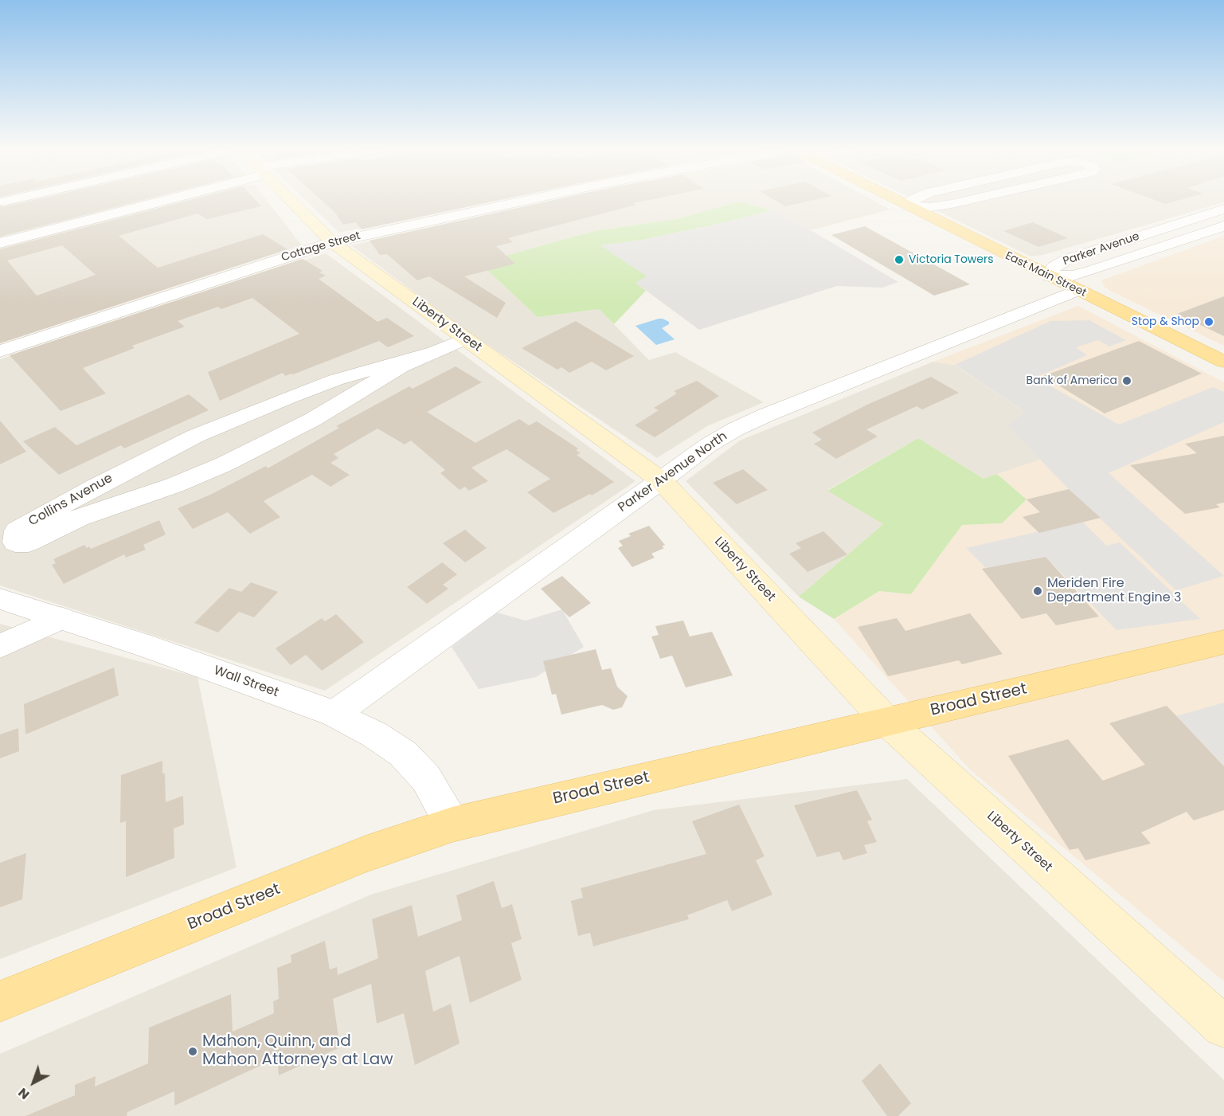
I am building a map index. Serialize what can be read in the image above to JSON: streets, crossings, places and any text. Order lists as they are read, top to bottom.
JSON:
{
  "streets": {
    "main road": ["East Main Street", "Liberty Street", "Broad Street"],
    "street": [
      "Cottage Street",
      "Parker Avenue",
      "Parker Avenue North",
      "Collins Avenue",
      "Wall Street"
    ]
  },
  "crossings": [
    ["Cottage Street", "Liberty Street"],
    ["Parker Avenue", "East Main Street"],
    ["East Main Street", "Parker Avenue North"],
    ["Liberty Street", "Parker Avenue North"],
    ["Liberty Street", "Collins Avenue"],
    ["Liberty Street", "Broad Street"],
    ["Parker Avenue North", "Wall Street"],
    ["Wall Street", "Broad Street"]
  ],
  "places": [
    "Victoria Towers",
    "Stop & Shop",
    "Bank of America",
    "Meriden Fire Department Engine 3",
    "Mahon, Quinn, and Mahon Attorneys at Law"
  ],
  "north": "bottom left"
}
